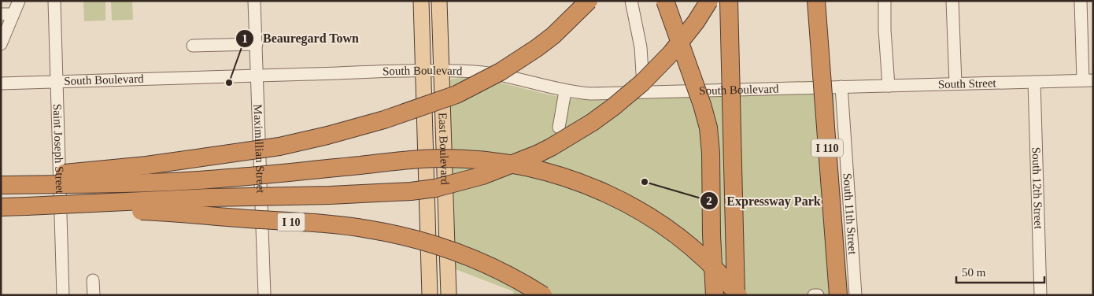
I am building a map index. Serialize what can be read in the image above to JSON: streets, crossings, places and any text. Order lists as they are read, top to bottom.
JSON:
{
  "streets": {
    "highway": ["I 110", "I 10"],
    "main road": ["East Boulevard"],
    "street": [
      "South Boulevard",
      "South Street",
      "Saint Joseph Street",
      "Maximillian Street",
      "South 12th Street",
      "South 11th Street"
    ]
  },
  "crossings": [
    ["South Boulevard", "South Street"],
    ["South Boulevard", "Saint Joseph Street"],
    ["South Boulevard", "Maximillian Street"],
    ["South Boulevard", "East Boulevard"],
    ["South Boulevard", "South 11th Street"],
    ["South Street", "South 12th Street"],
    ["South Street", "South 11th Street"]
  ],
  "places": ["Beauregard Town", "Expressway Park"],
  "scale_bar": "50 m"
}
